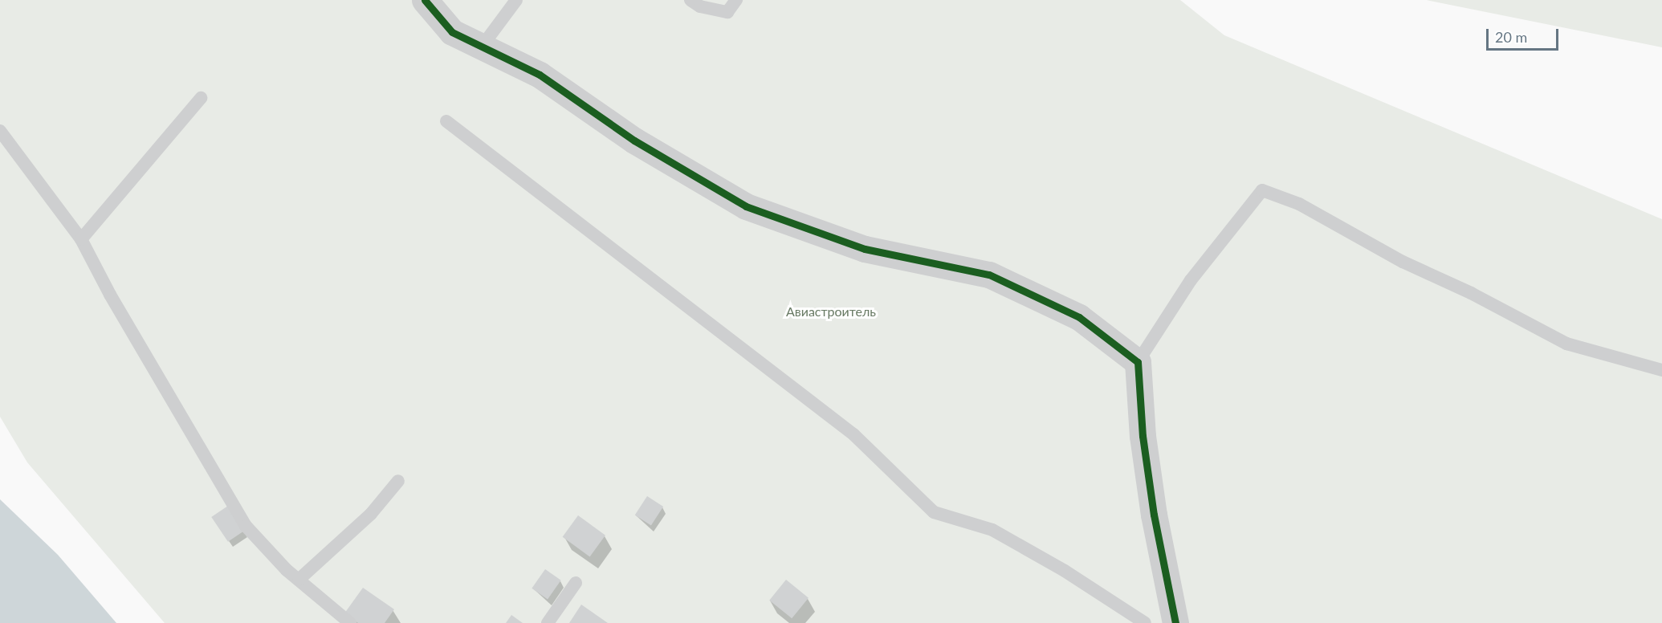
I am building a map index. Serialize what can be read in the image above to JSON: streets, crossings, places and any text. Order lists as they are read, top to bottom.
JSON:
{
  "parks": ["Авиастроитель"],
  "scale_bar": "20 m"
}
